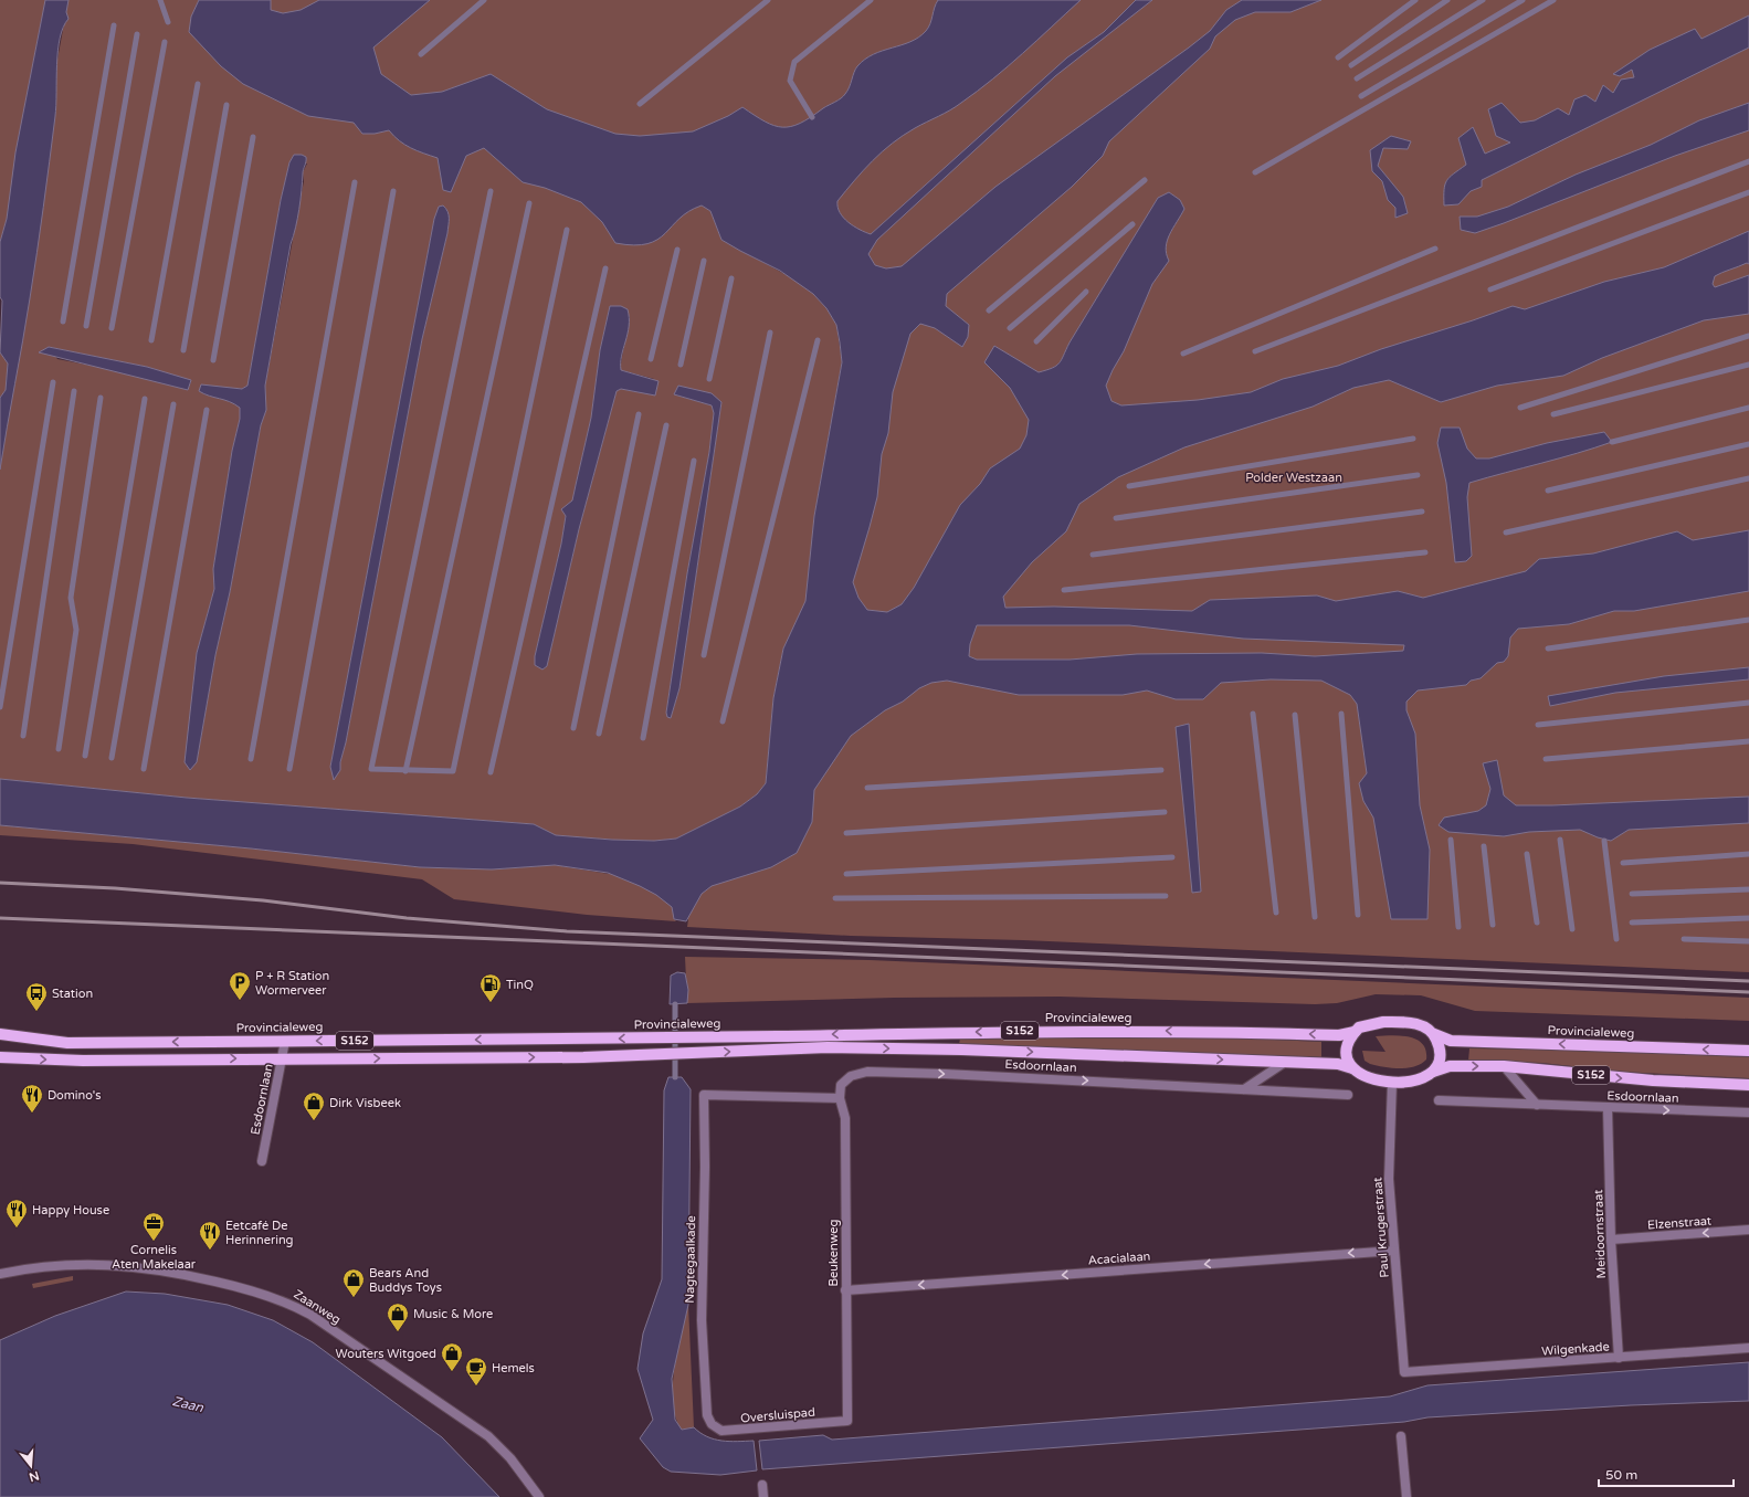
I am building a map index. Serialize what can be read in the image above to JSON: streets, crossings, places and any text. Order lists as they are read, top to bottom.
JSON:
{
  "streets": {
    "main road": ["Provincialeweg", "S152"],
    "street": [
      "Esdoornlaan",
      "Elzenstraat",
      "Paul Krugerstraat",
      "Meidoornstraat",
      "Beukenweg",
      "Acacialaan",
      "Nagtegaalkade",
      "Zaanweg",
      "Wilgenkade",
      "Oversluispad"
    ]
  },
  "crossings": [
    ["Provincialeweg", "S152"],
    ["Provincialeweg", "Esdoornlaan"],
    ["Provincialeweg", "Paul Krugerstraat"],
    ["S152", "Esdoornlaan"],
    ["S152", "Paul Krugerstraat"],
    ["Esdoornlaan", "Meidoornstraat"],
    ["Esdoornlaan", "Beukenweg"],
    ["Elzenstraat", "Meidoornstraat"],
    ["Paul Krugerstraat", "Acacialaan"],
    ["Paul Krugerstraat", "Wilgenkade"],
    ["Meidoornstraat", "Wilgenkade"],
    ["Beukenweg", "Acacialaan"],
    ["Beukenweg", "Nagtegaalkade"],
    ["Beukenweg", "Oversluispad"],
    ["Nagtegaalkade", "Oversluispad"]
  ],
  "one_way": ["Esdoornlaan", "Elzenstraat", "Acacialaan"],
  "water": ["Zaan"],
  "parks": ["Polder Westzaan"],
  "places": {
    "parking": ["P + R Station Wormerveer"],
    "fuel station": ["TinQ"],
    "bus stop": ["Station"],
    "restaurant": ["Domino's", "Happy House", "Eetcafé De Herinnering"],
    "shop": [
      "Dirk Visbeek",
      "Bears And Buddys Toys",
      "Music & More",
      "Wouters Witgoed"
    ],
    "office": ["Cornelis Aten Makelaar"],
    "cafe": ["Hemels"]
  },
  "scale_bar": "50 m",
  "north": "bottom"
}
